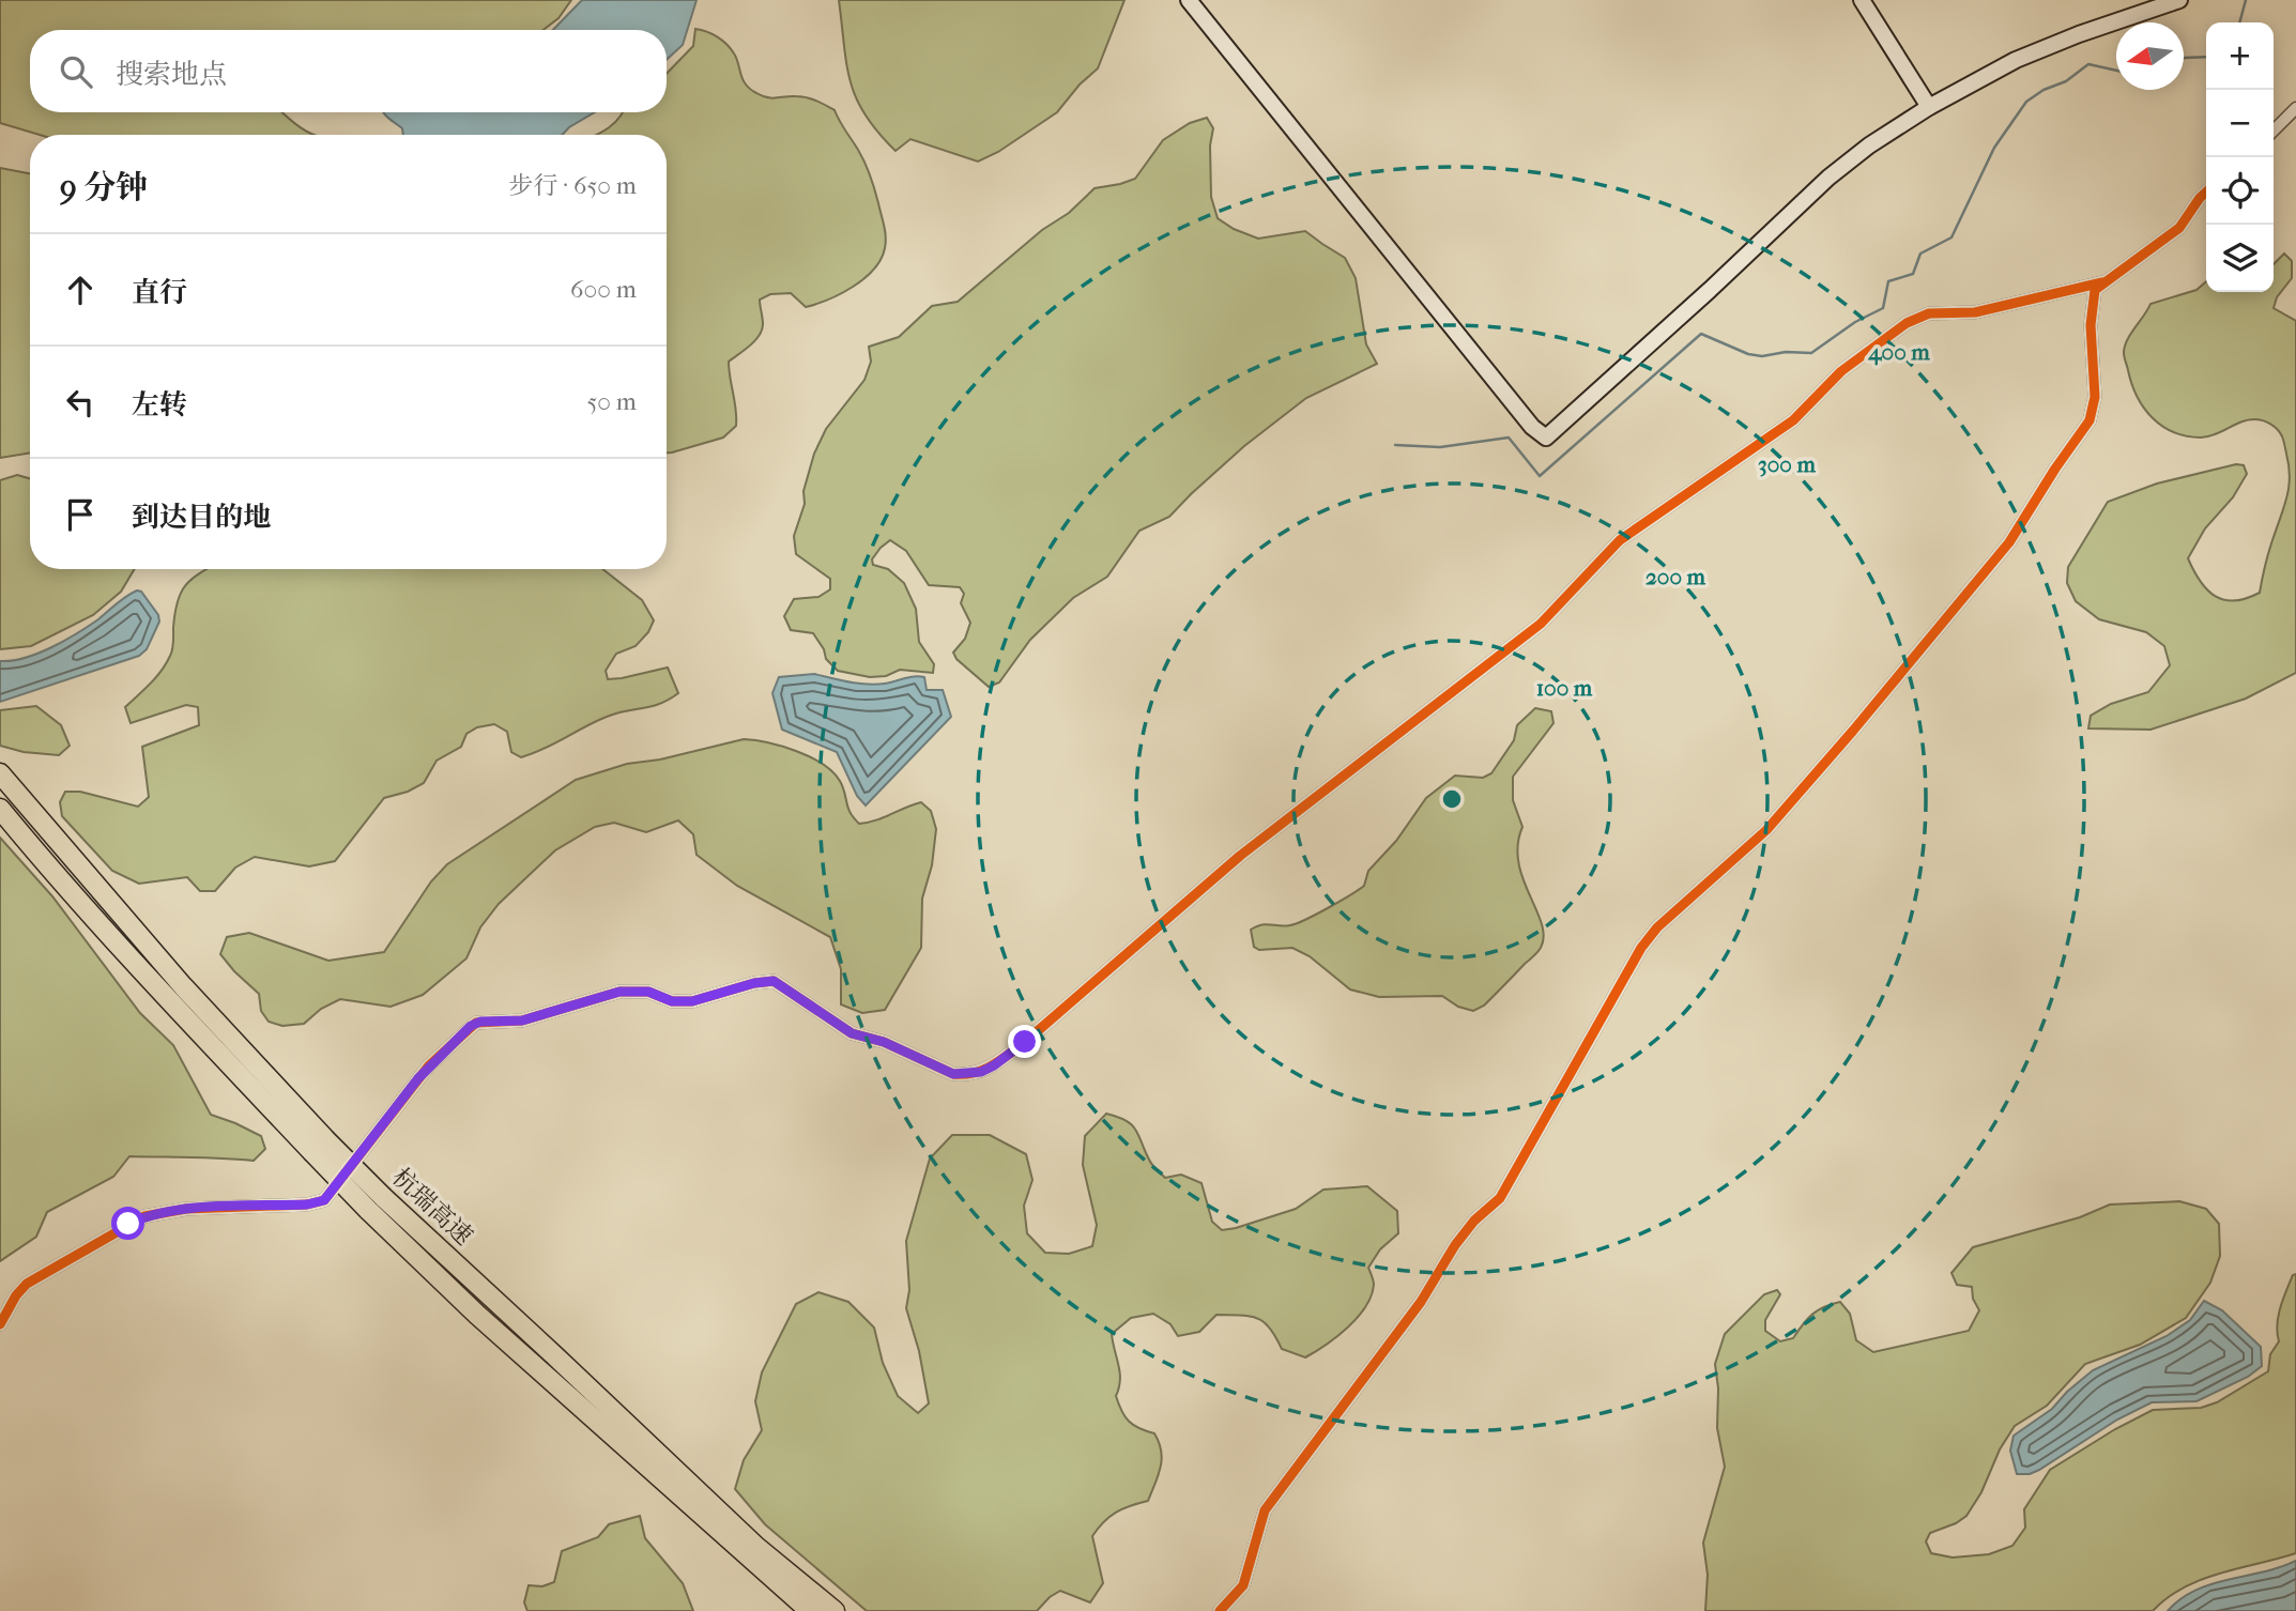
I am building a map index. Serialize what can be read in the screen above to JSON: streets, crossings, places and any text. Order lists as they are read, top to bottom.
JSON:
{
  "streets": {
    "highway": ["杭瑞高速"]
  },
  "north": "left",
  "page": {
    "map_buttons": ["+", "−"],
    "search": "搜索地点",
    "heading": ["9 分钟", "步行 · 650 m"],
    "list": [
      ["直行", "600 m"],
      ["左转", "50 m"],
      "到达目的地"
    ]
  },
  "rings": [
    "400 m",
    "300 m",
    "200 m",
    "100 m"
  ]
}
